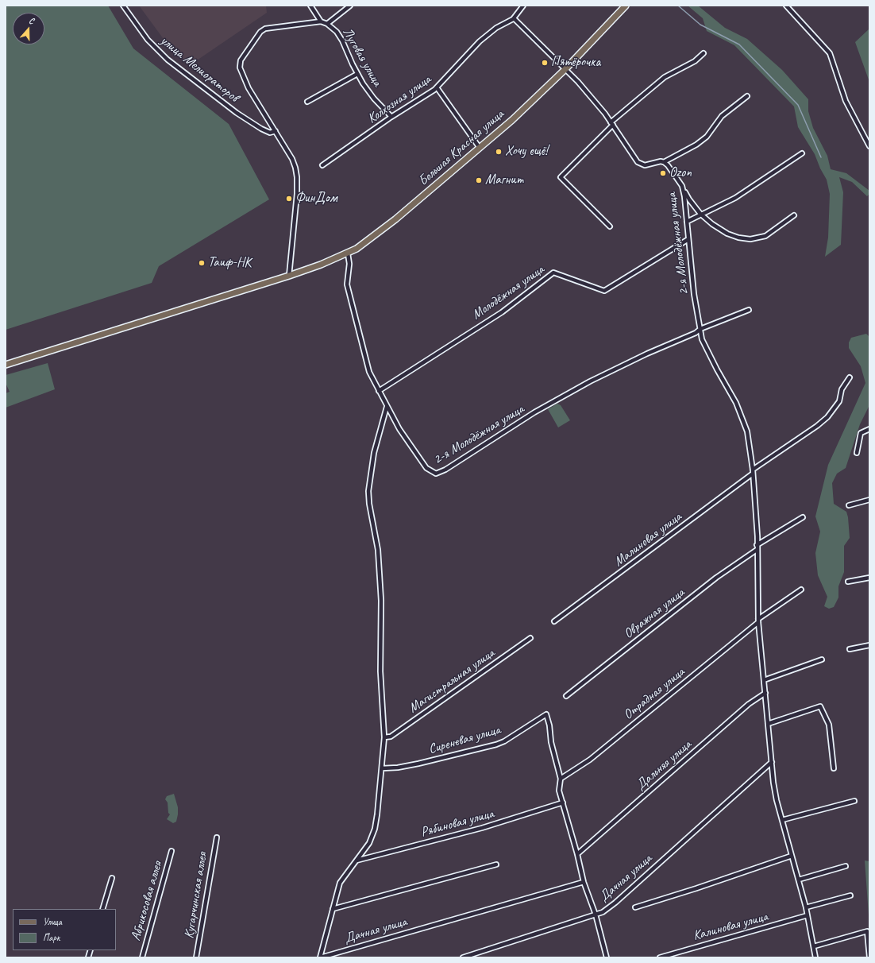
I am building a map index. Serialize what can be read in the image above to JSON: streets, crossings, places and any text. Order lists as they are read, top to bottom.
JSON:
{
  "streets": {
    "main road": ["Большая Красная улица"],
    "street": [
      "Луговая улица",
      "улица Мелиораторов",
      "Колхозная улица",
      "2-я Молодёжная улица",
      "Молодёжная улица",
      "Малиновая улица",
      "Овражная улица",
      "Магистральная улица",
      "Отрадная улица",
      "Сиреневая улица",
      "Дальняя улица",
      "Рябиновая улица",
      "Дачная улица",
      "Кугарчинская аллея",
      "Абрикосовая аллея",
      "Калиновая улица"
    ]
  },
  "crossings": [
    ["Луговая улица", "улица Мелиораторов"],
    ["Луговая улица", "Колхозная улица"],
    ["Луговая улица", "Большая Красная улица"],
    ["Большая Красная улица", "2-я Молодёжная улица"],
    ["2-я Молодёжная улица", "Молодёжная улица"],
    ["Отрадная улица", "Сиреневая улица"]
  ],
  "places": [
    "Пятёрочка",
    "Хочу ещё!",
    "Ozon",
    "Магнит",
    "ФинДом",
    "Таиф-НК"
  ],
  "legend": ["Улица", "Парк"],
  "north": "top"
}
